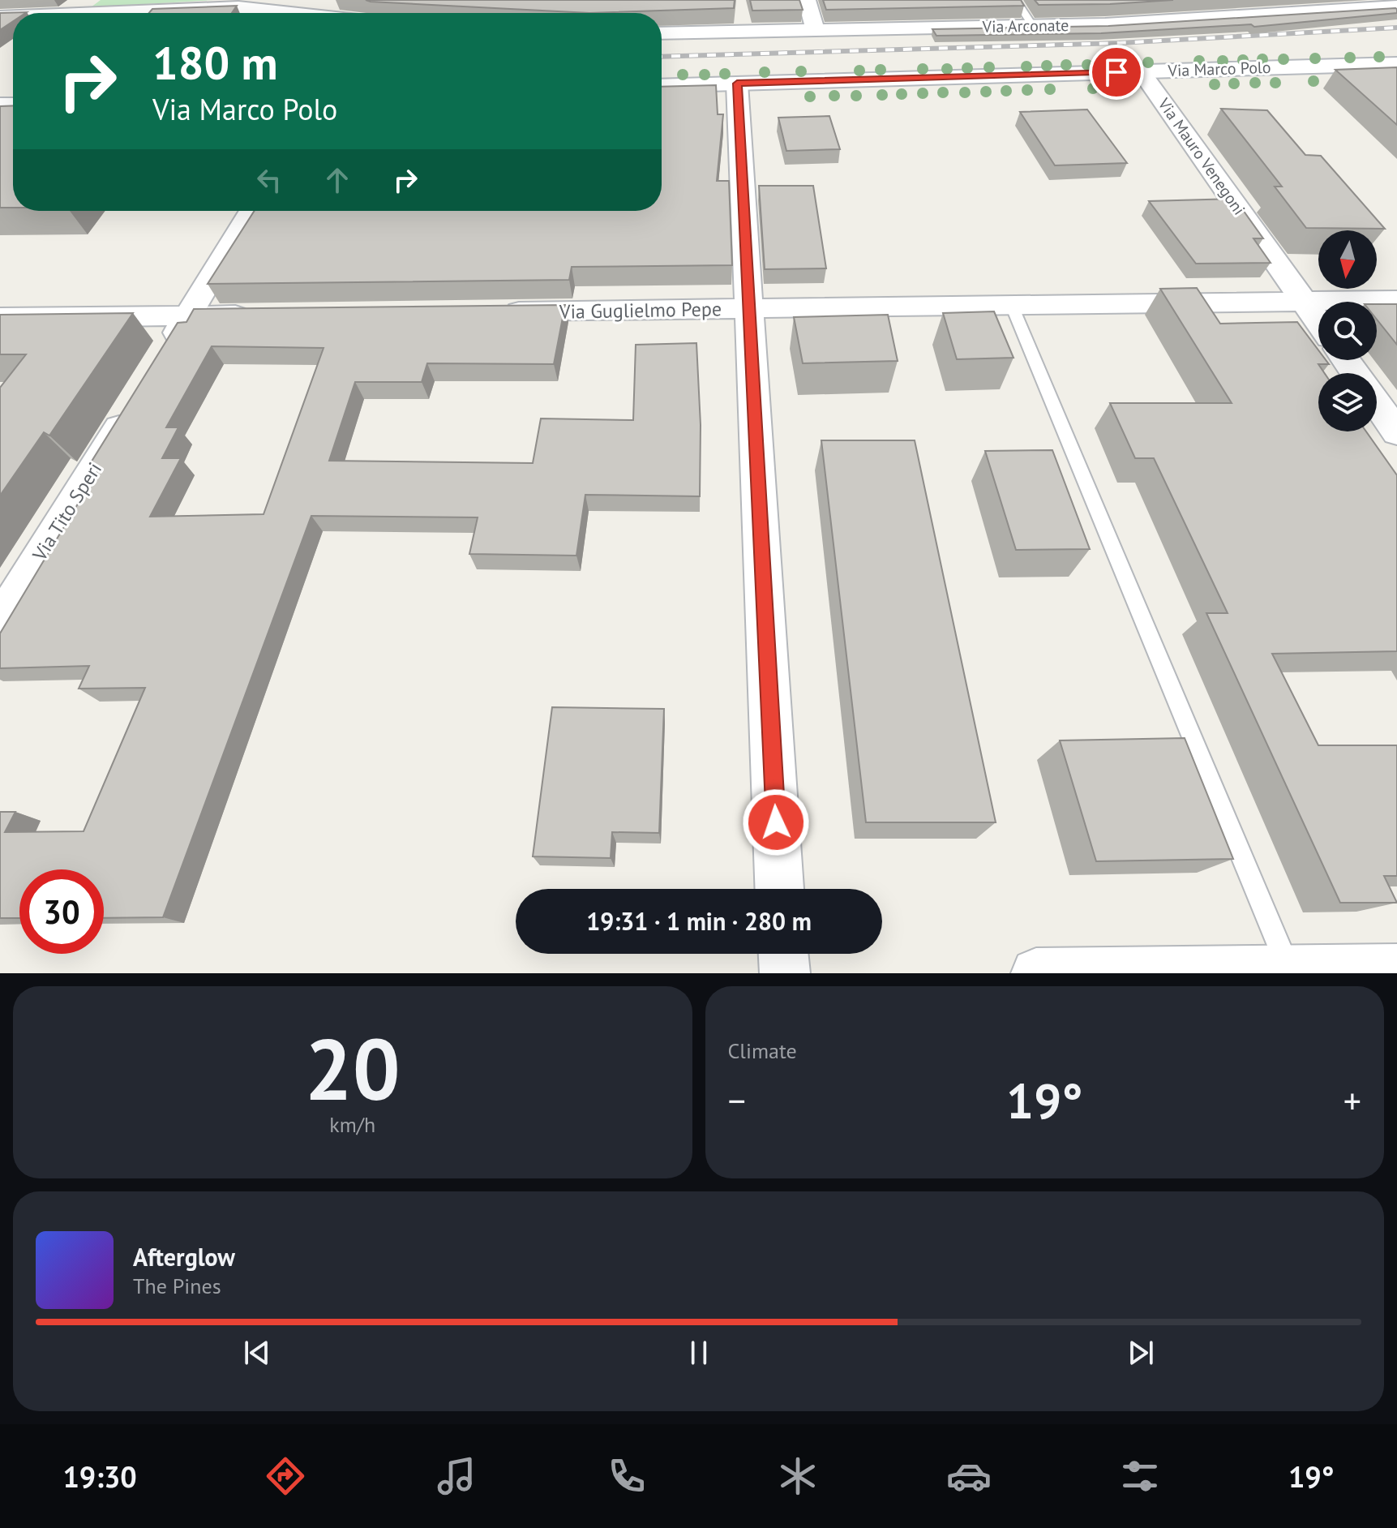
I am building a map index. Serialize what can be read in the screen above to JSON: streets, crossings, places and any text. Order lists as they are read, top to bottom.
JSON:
{
  "streets": {
    "street": [
      "Via Arconate",
      "Via Marco Polo",
      "Via Mauro Venegoni",
      "Via Guglielmo Pepe",
      "Via Tito Speri"
    ]
  },
  "crossings": [
    ["Via Marco Polo", "Via Mauro Venegoni"],
    ["Via Mauro Venegoni", "Via Guglielmo Pepe"]
  ],
  "north": "bottom",
  "page": {
    "turn": ["180 m", "Via Marco Polo"],
    "limit": "30",
    "trip": "19:31 · 1 min · 280 m",
    "tile": [
      ["20", "km/h"],
      "Climate"
    ],
    "heat": ["−", "19°", "+"],
    "song": ["Afterglow", "The Pines"],
    "tabs": ["19:30", "19°"]
  }
}
